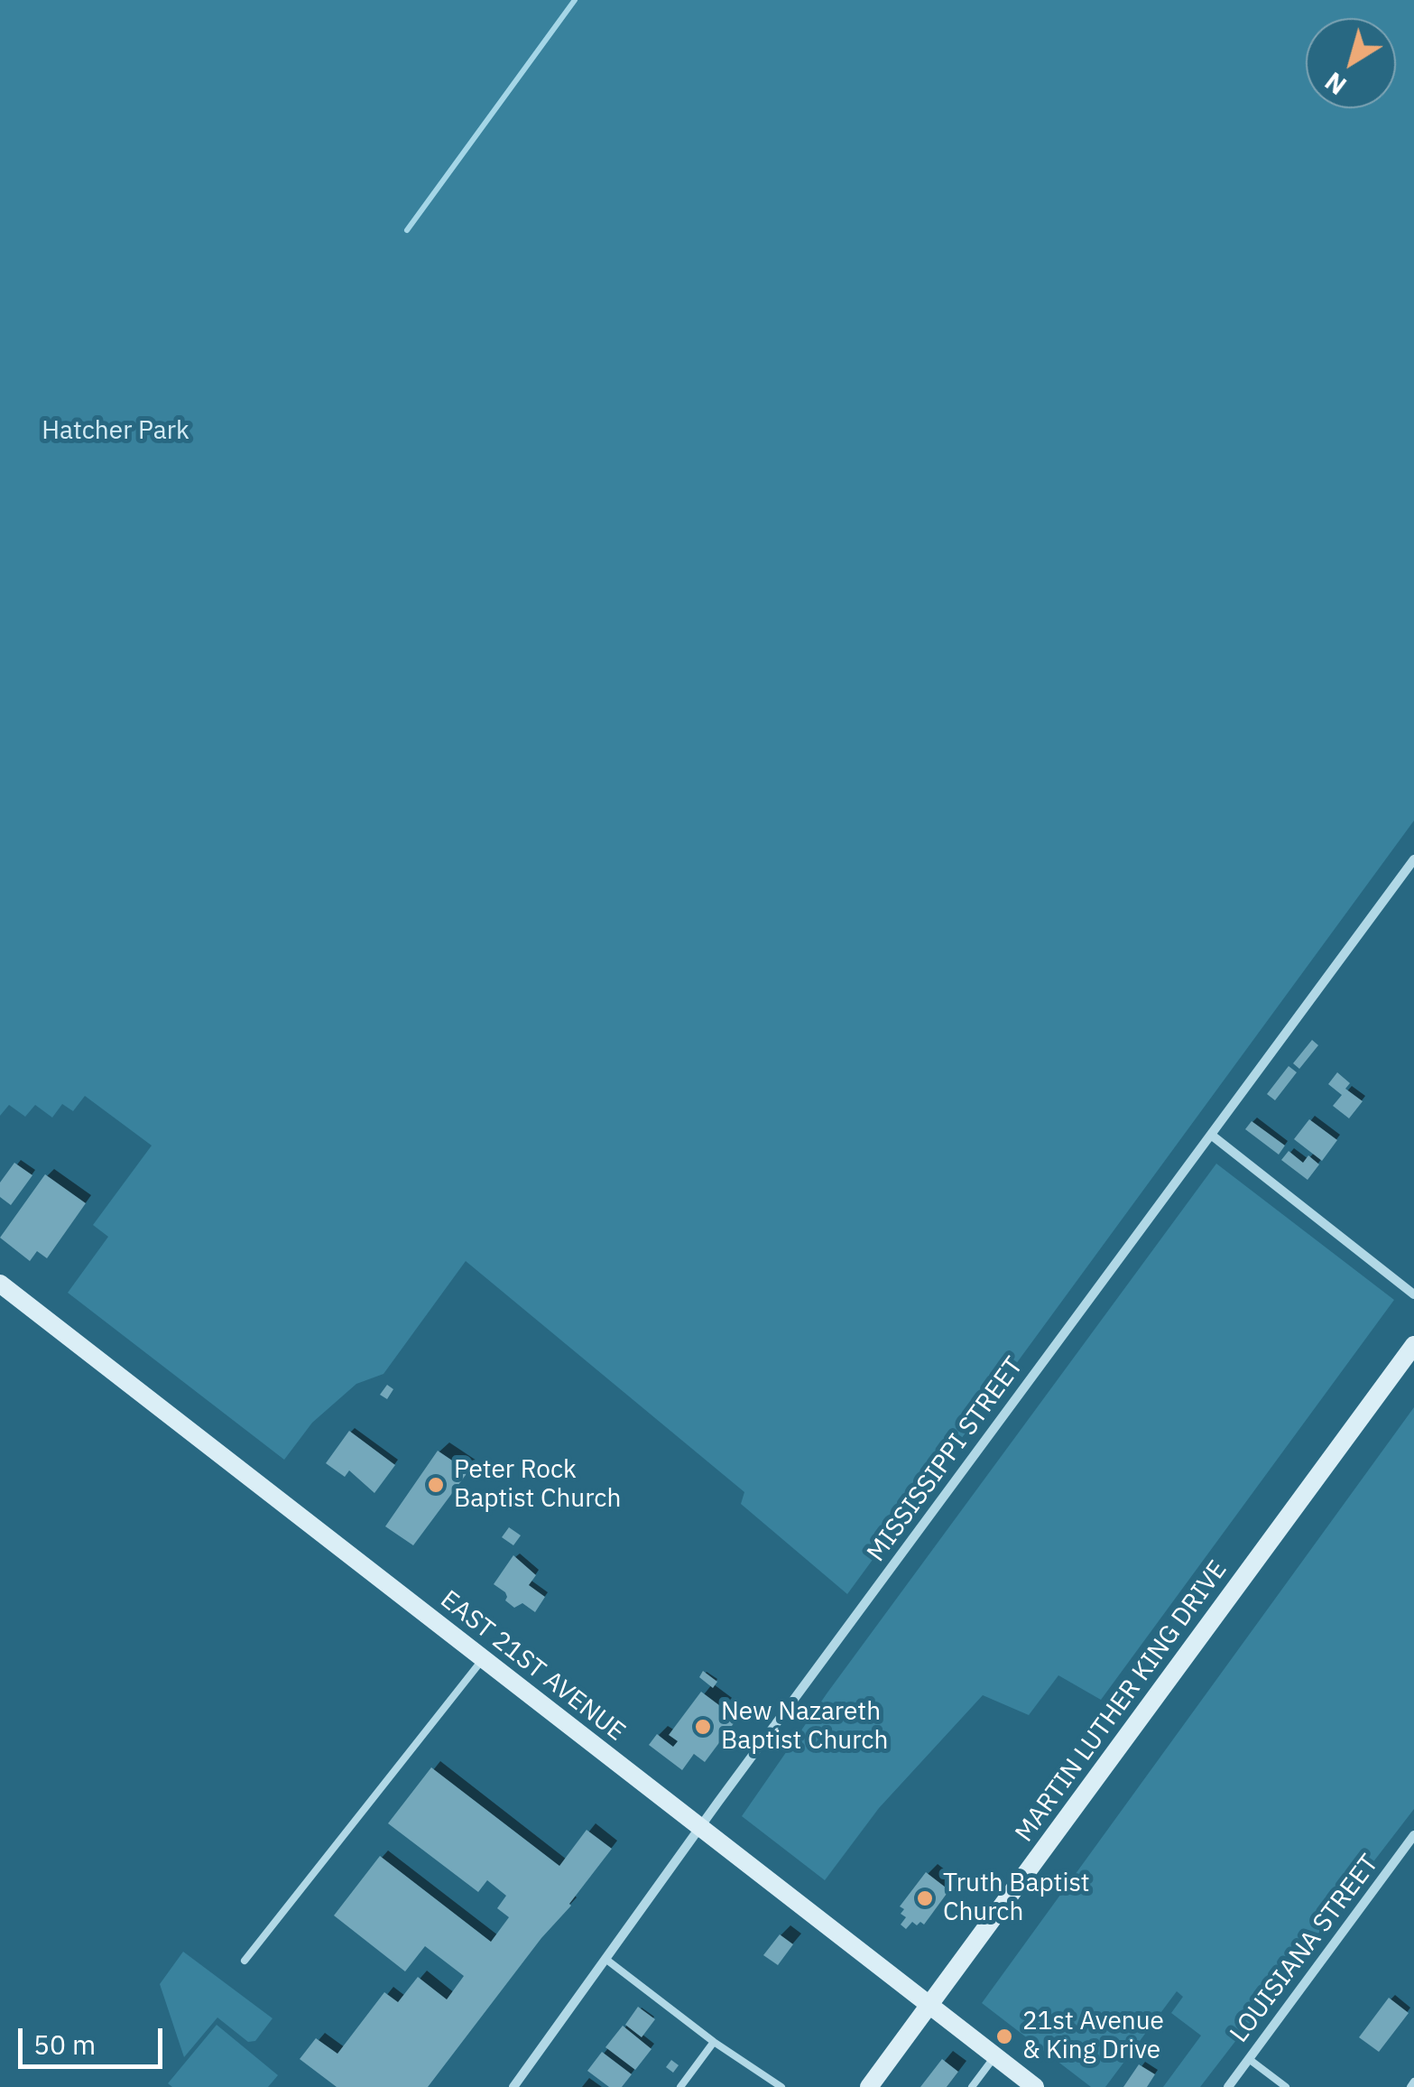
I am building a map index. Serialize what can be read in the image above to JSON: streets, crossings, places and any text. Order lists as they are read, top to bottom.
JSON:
{
  "streets": {
    "street": [
      "MISSISSIPPI STREET",
      "EAST 21ST AVENUE",
      "MARTIN LUTHER KING DRIVE",
      "LOUISIANA STREET"
    ]
  },
  "crossings": [
    ["MISSISSIPPI STREET", "EAST 21ST AVENUE"],
    ["EAST 21ST AVENUE", "MARTIN LUTHER KING DRIVE"]
  ],
  "parks": ["Hatcher Park"],
  "places": [
    "Peter Rock Baptist Church",
    "New Nazareth Baptist Church",
    "Truth Baptist Church",
    "21st Avenue & King Drive"
  ],
  "scale_bar": "50 m",
  "north": "bottom left"
}
